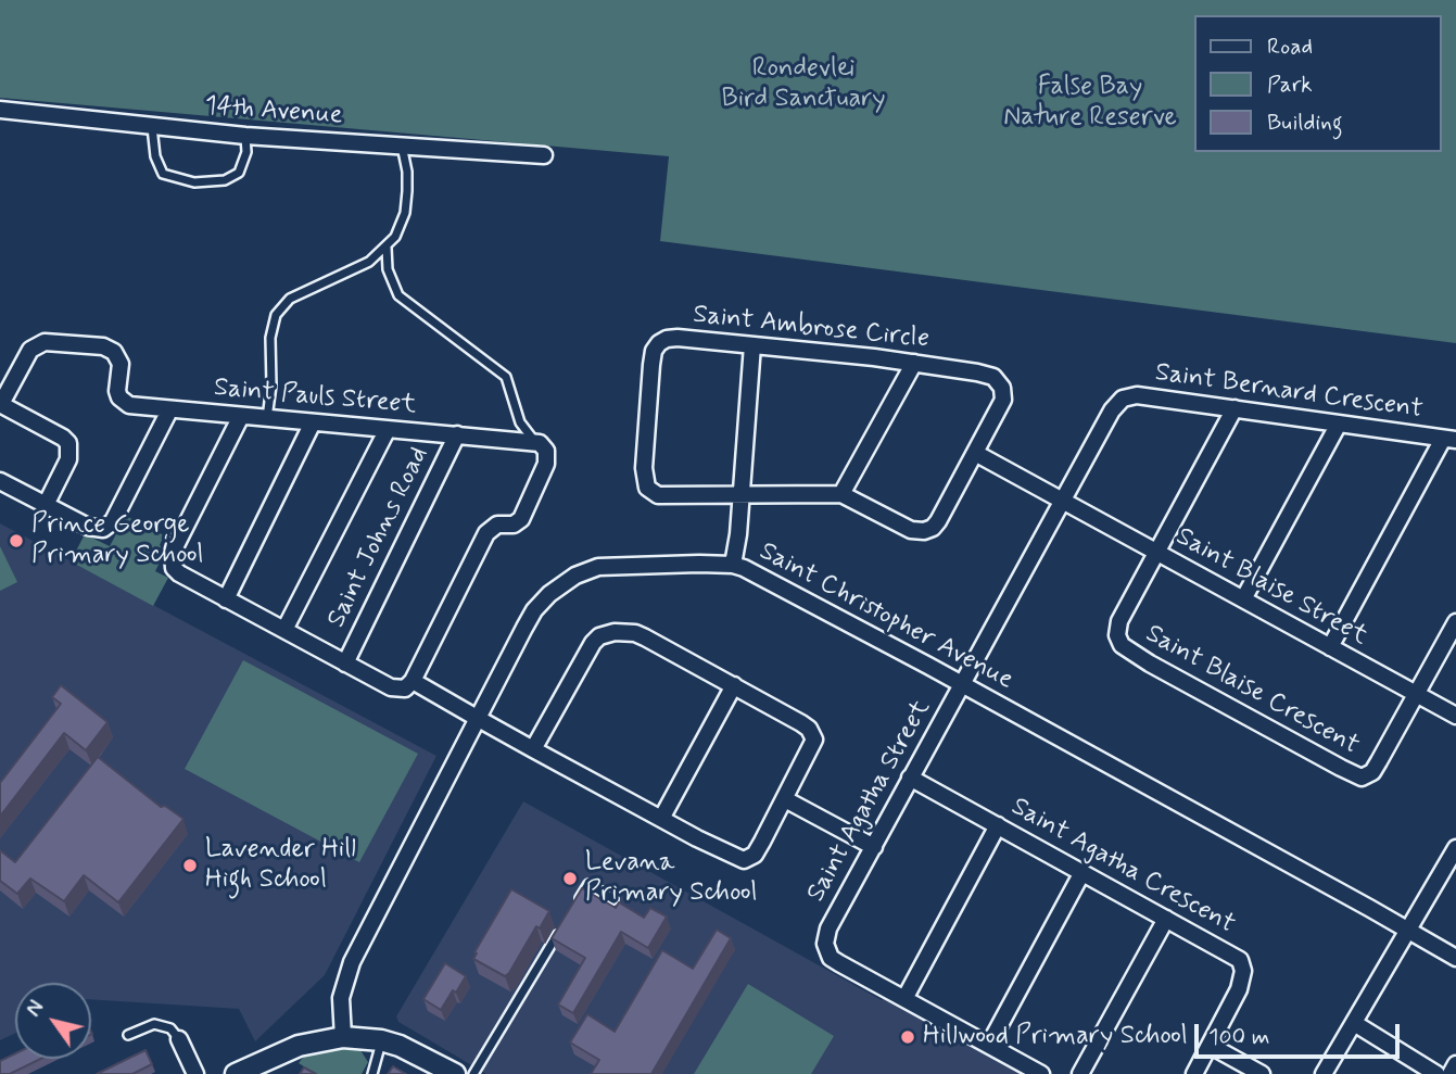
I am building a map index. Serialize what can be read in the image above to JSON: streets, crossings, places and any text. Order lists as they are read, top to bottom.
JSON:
{
  "streets": {
    "street": [
      "14th Avenue",
      "Saint Ambrose Circle",
      "Saint Bernard Crescent",
      "Saint Pauls Street",
      "Saint Johns Road",
      "Saint Blaise Street",
      "Saint Christopher Avenue",
      "Saint Blaise Crescent",
      "Saint Agatha Street",
      "Saint Agatha Crescent"
    ]
  },
  "crossings": [
    ["Saint Bernard Crescent", "Saint Blaise Street"],
    ["Saint Bernard Crescent", "Saint Christopher Avenue"],
    ["Saint Bernard Crescent", "Saint Agatha Street"],
    ["Saint Pauls Street", "Saint Johns Road"],
    ["Saint Blaise Street", "Saint Blaise Crescent"],
    ["Saint Christopher Avenue", "Saint Agatha Street"],
    ["Saint Agatha Street", "Saint Agatha Crescent"]
  ],
  "parks": ["Rondevlei Bird Sanctuary", "False Bay Nature Reserve"],
  "places": [
    "Prince George Primary School",
    "Lavender Hill High School",
    "Levana Primary School",
    "Hillwood Primary School"
  ],
  "legend": ["Road", "Park", "Building"],
  "scale_bar": "100 m",
  "north": "top left"
}
